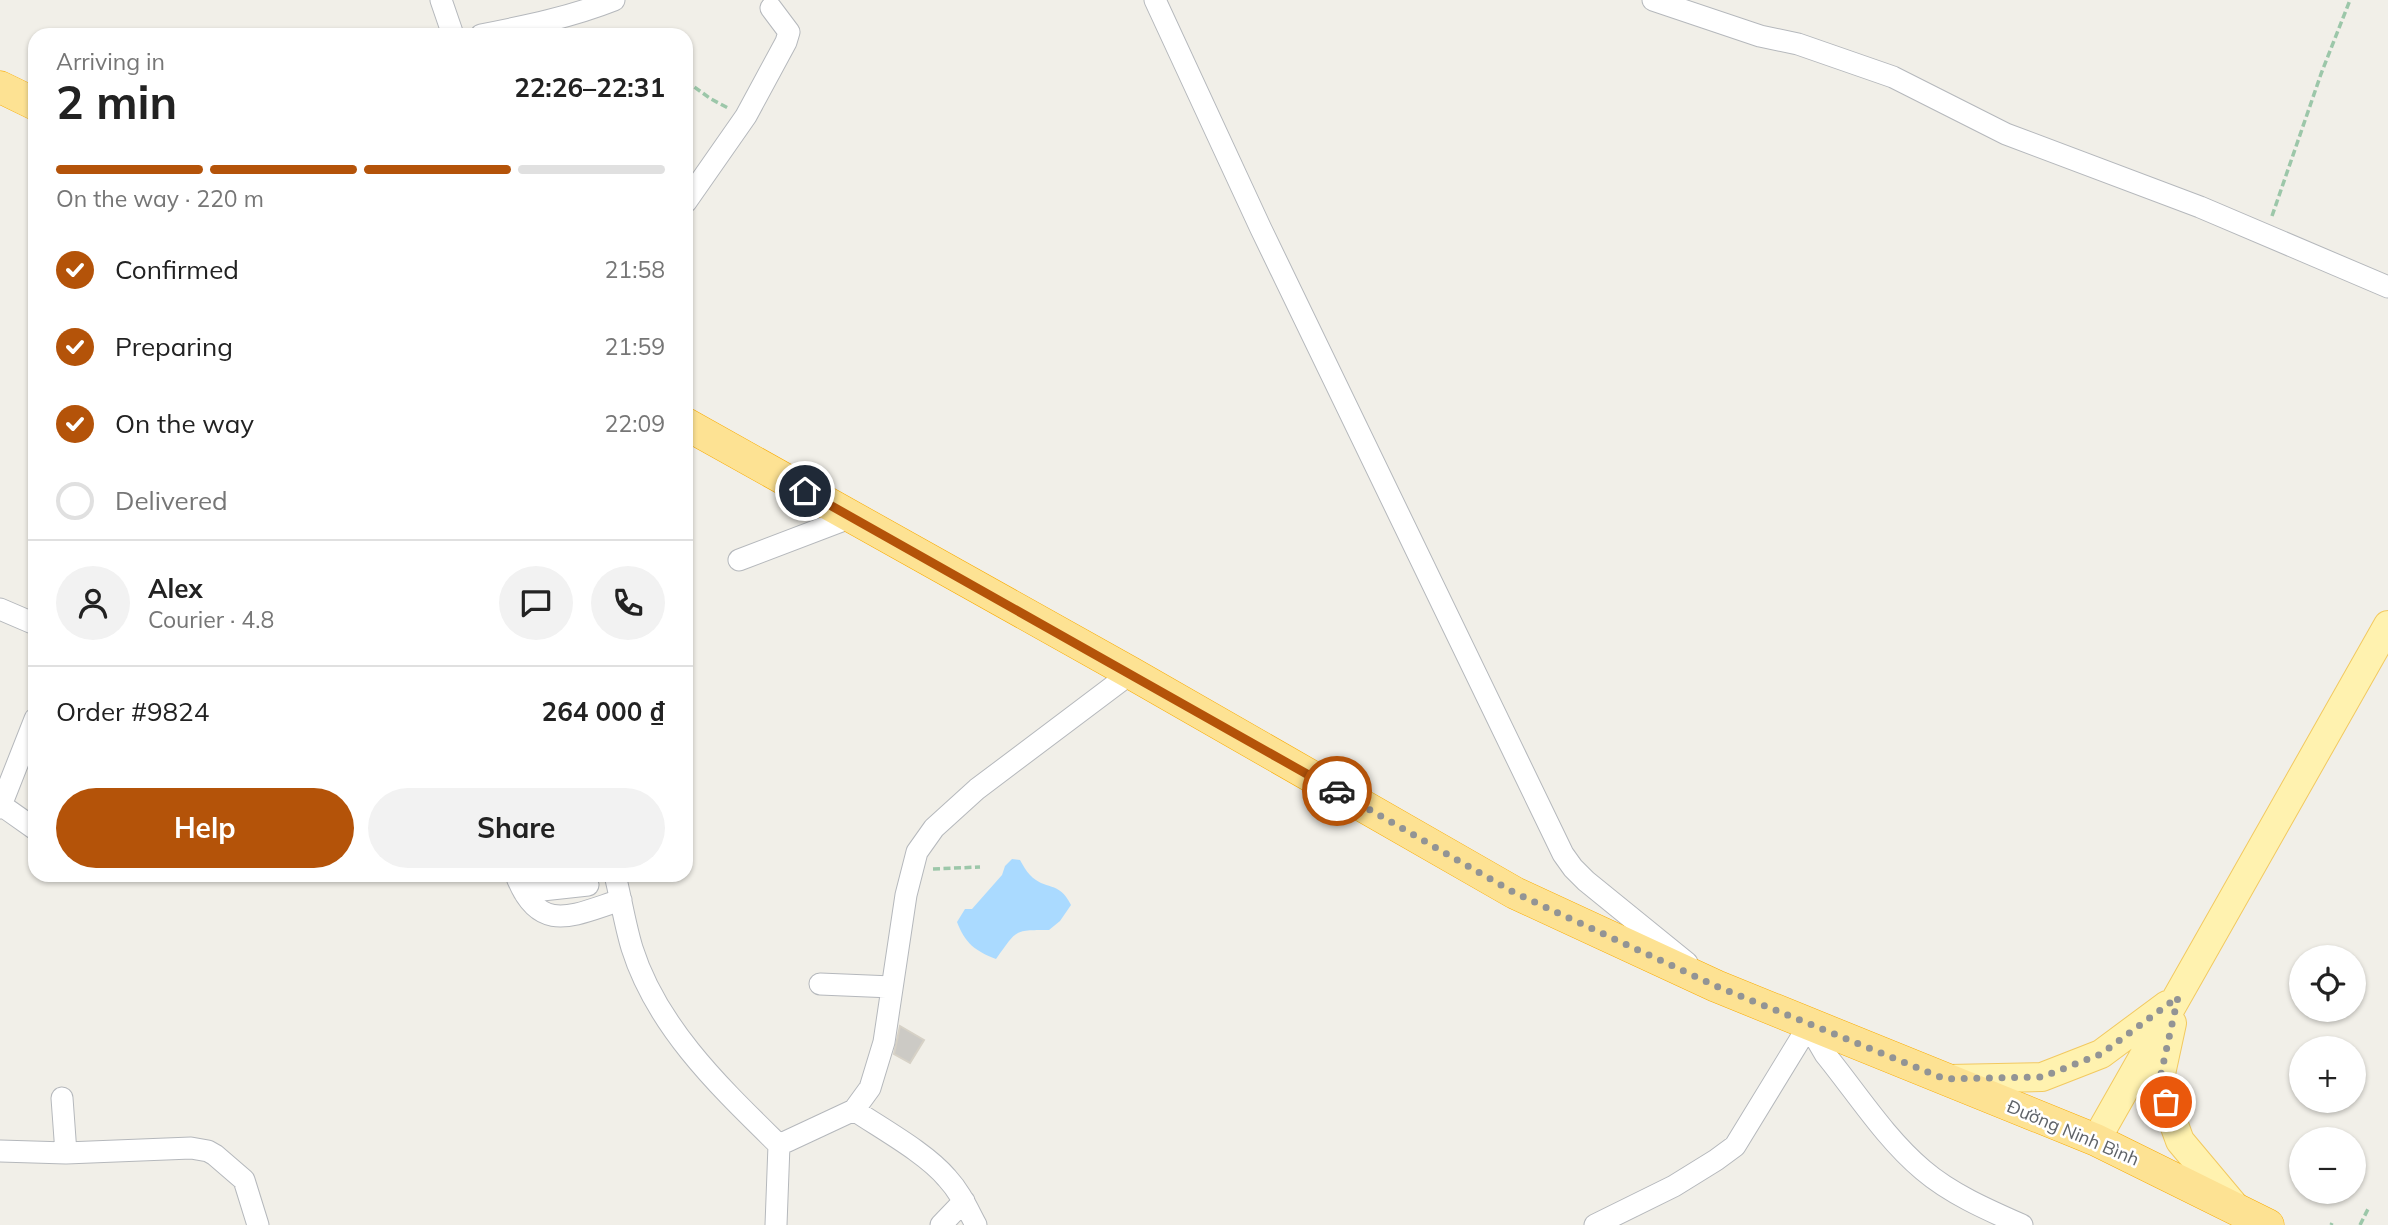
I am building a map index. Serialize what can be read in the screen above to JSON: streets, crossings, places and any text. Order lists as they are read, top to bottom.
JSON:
{
  "streets": {
    "highway": ["Đường Ninh Bình"]
  },
  "page": {
    "heading": ["2 min", "Arriving in", "22:26–22:31"],
    "panel": [
      "Alex",
      "Courier · 4.8",
      "Order #9824",
      "264 000 ₫"
    ],
    "bar": "On the way · 220 m",
    "list": [
      ["Confirmed", "21:58"],
      ["Preparing", "21:59"],
      ["On the way", "22:09"],
      "Delivered"
    ],
    "buttons": ["Help", "Share"],
    "map_buttons": ["+", "−"]
  }
}
